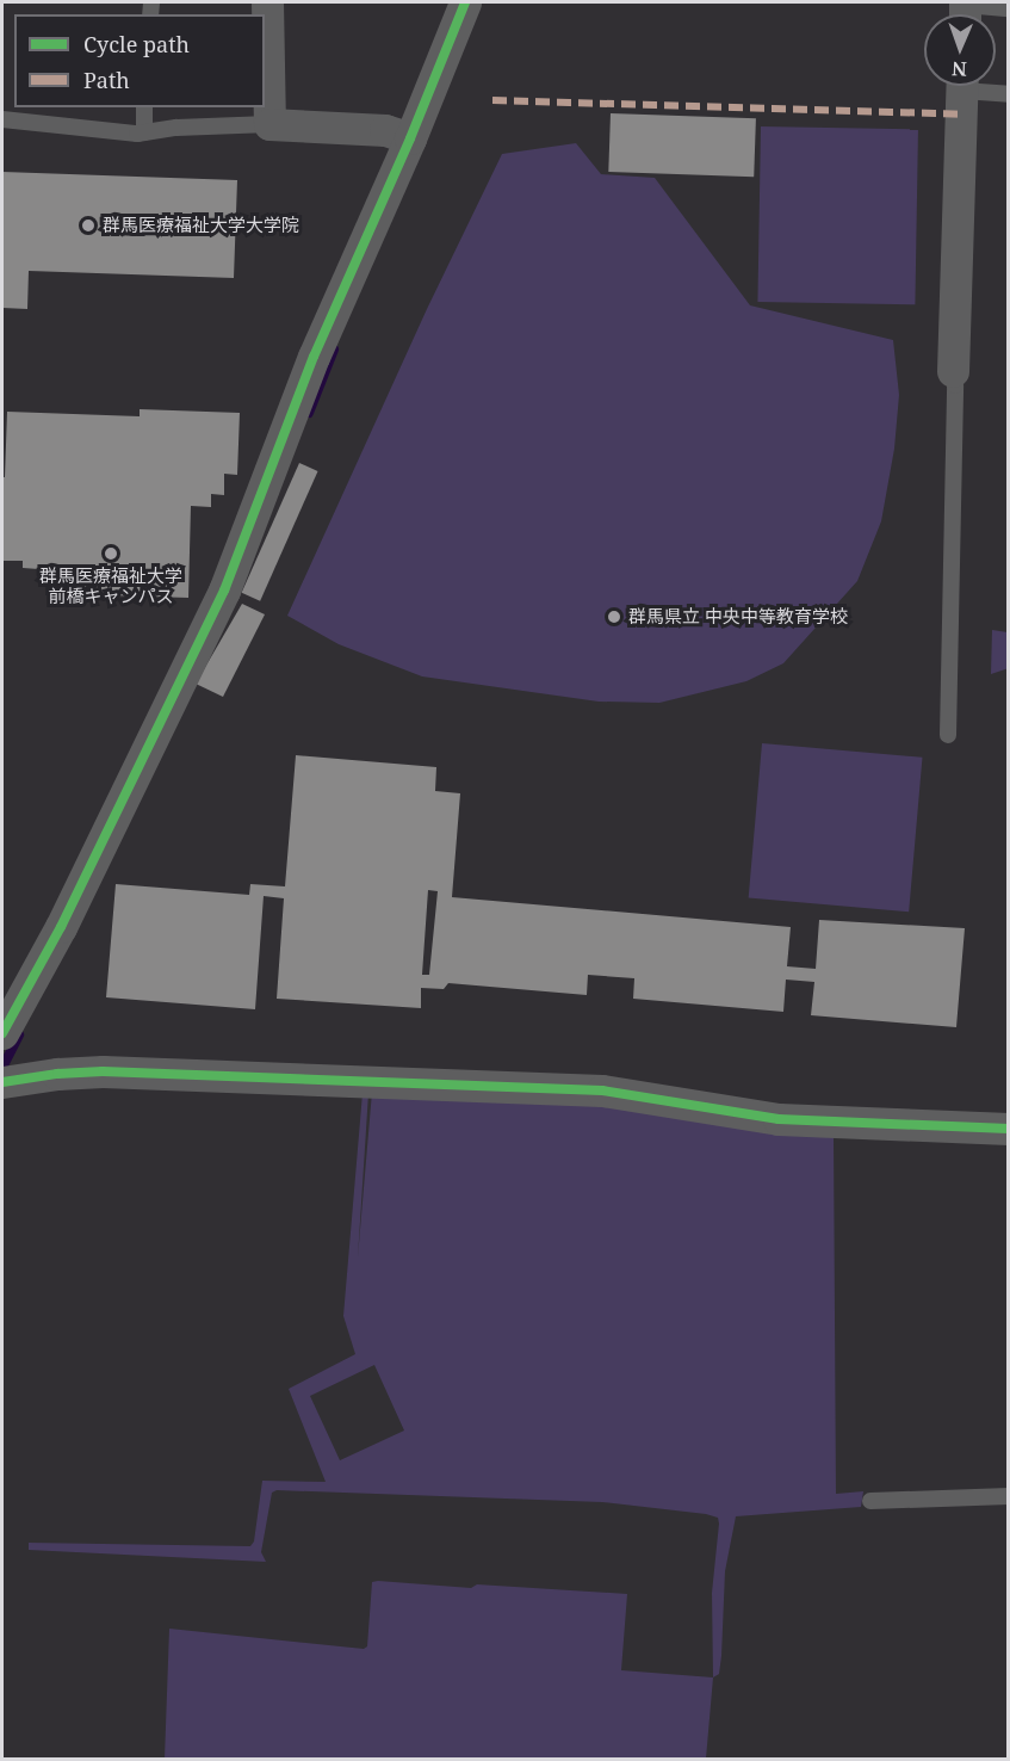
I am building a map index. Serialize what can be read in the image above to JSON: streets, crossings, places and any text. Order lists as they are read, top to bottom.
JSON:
{
  "places": ["群馬医療福祉大学大学院", "群馬医療福祉大学 前橋キャンパス", "群馬県立 中央中等教育学校"],
  "legend": ["Cycle path", "Path"],
  "north": "bottom"
}
